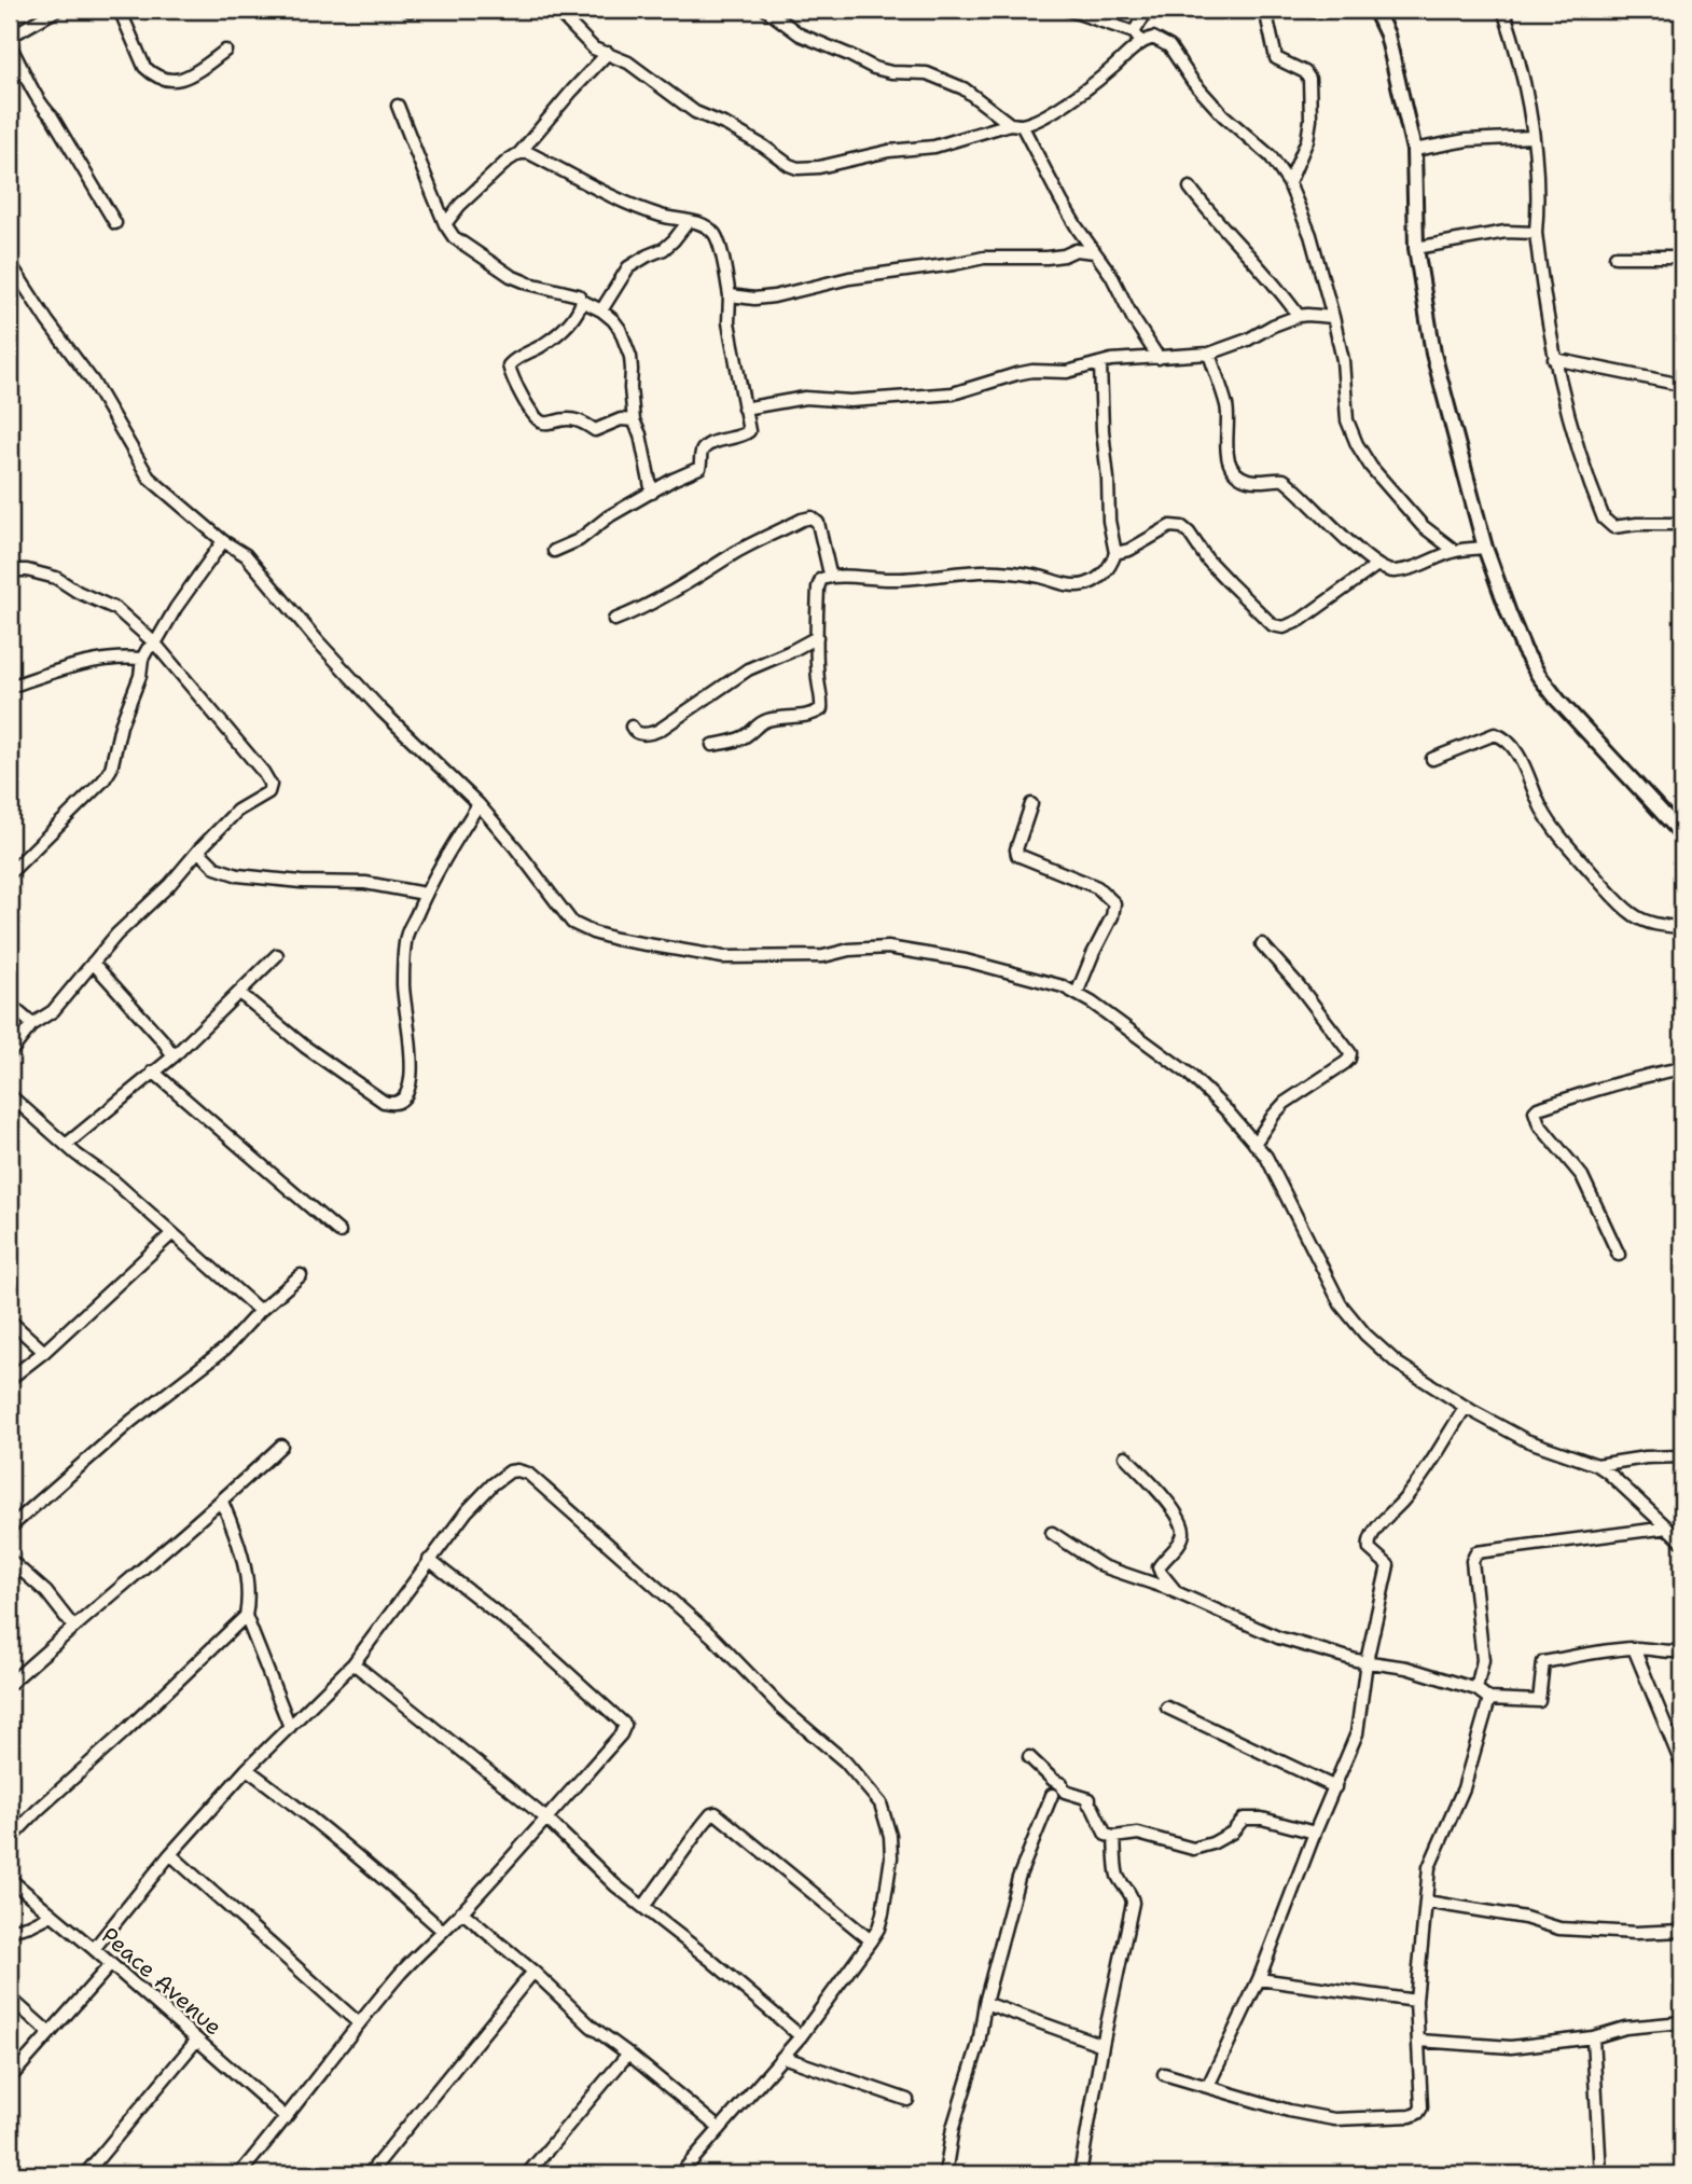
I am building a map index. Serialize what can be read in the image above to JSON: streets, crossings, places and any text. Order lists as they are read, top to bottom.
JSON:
{
  "streets": {
    "street": ["Peace Avenue"]
  }
}
